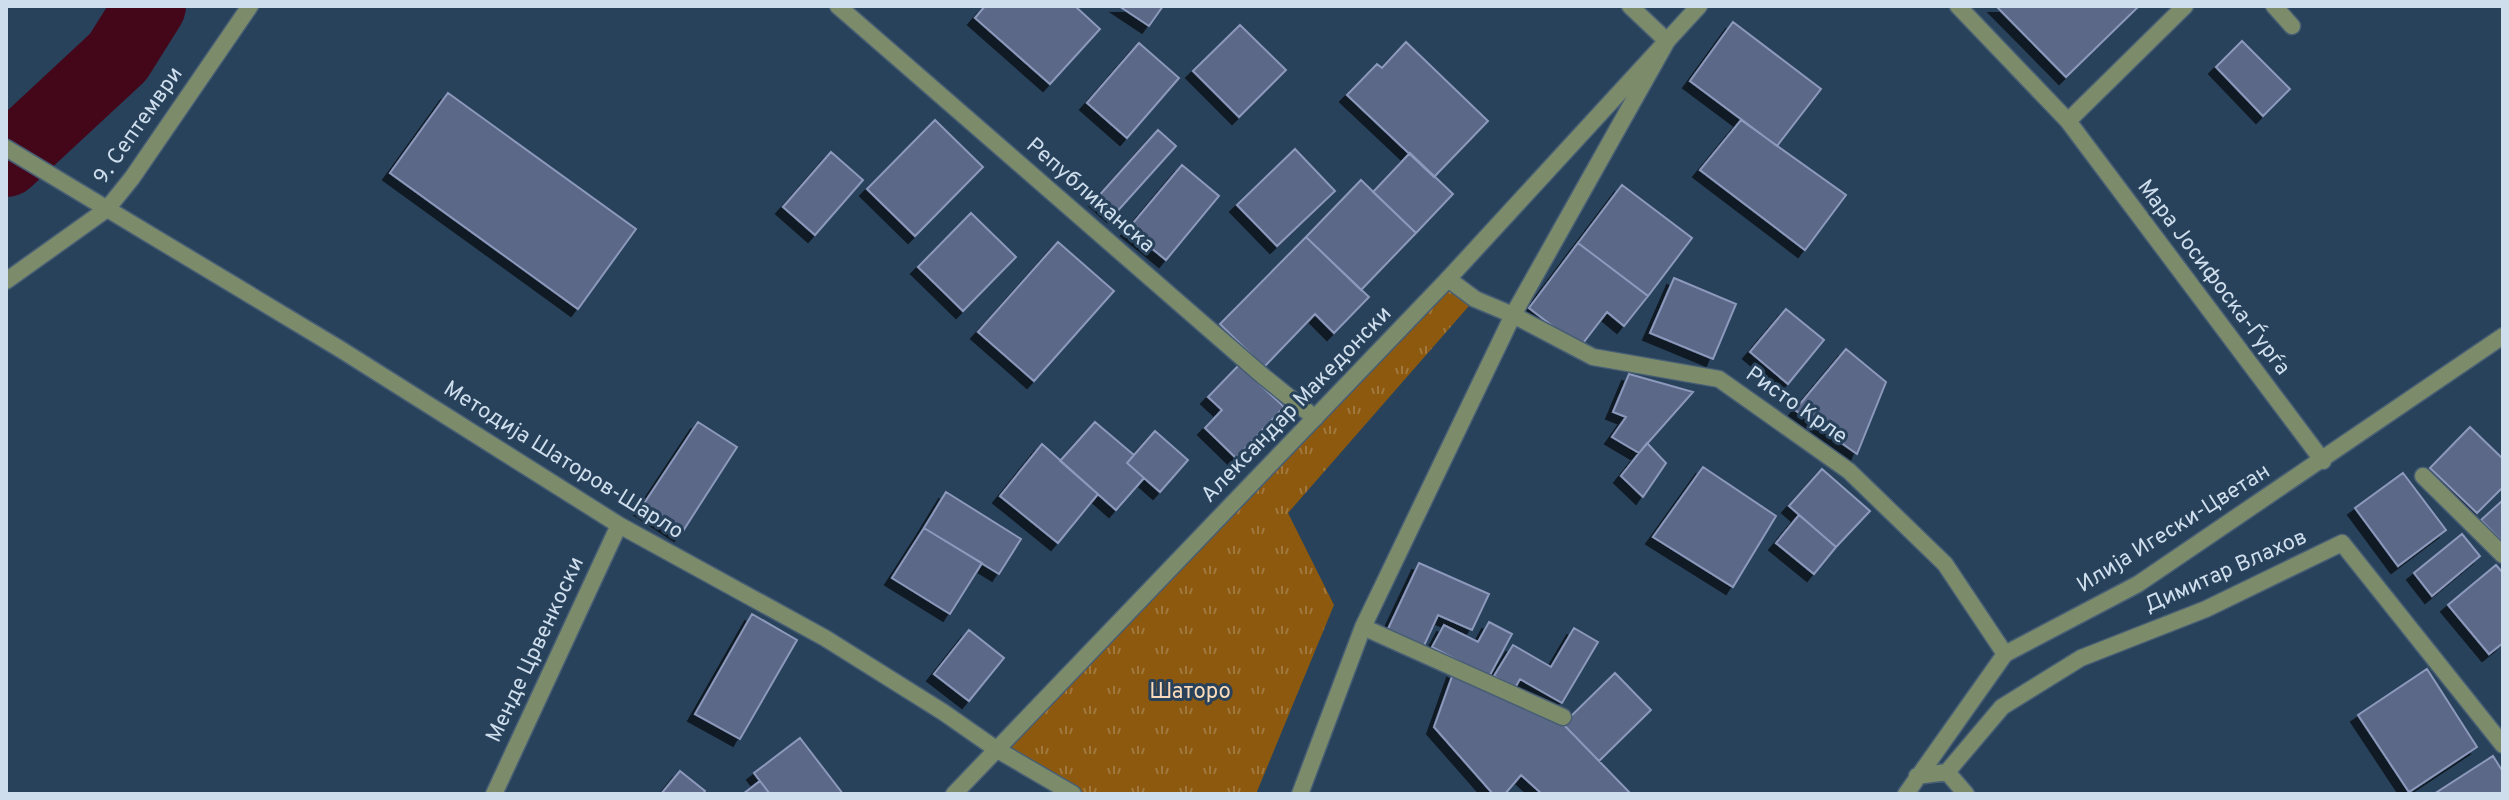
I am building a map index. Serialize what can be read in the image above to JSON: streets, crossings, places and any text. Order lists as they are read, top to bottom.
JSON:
{
  "streets": {
    "street": [
      "9. Септември",
      "Републиканска",
      "Мара Јосифоска-Ѓурѓа",
      "Александар Македонски",
      "Ристо Крле",
      "Методија Шаторов-Шарло",
      "Илија Игески-Цветан",
      "Димитар Влахов",
      "Менде Црвенкоски"
    ]
  },
  "crossings": [
    ["9. Септември", "Методија Шаторов-Шарло"],
    ["Републиканска", "Александар Македонски"],
    ["Мара Јосифоска-Ѓурѓа", "Илија Игески-Цветан"],
    ["Александар Македонски", "Ристо Крле"],
    ["Александар Македонски", "Методија Шаторов-Шарло"],
    ["Ристо Крле", "Илија Игески-Цветан"],
    ["Методија Шаторов-Шарло", "Менде Црвенкоски"]
  ],
  "parks": ["Шаторо"]
}
